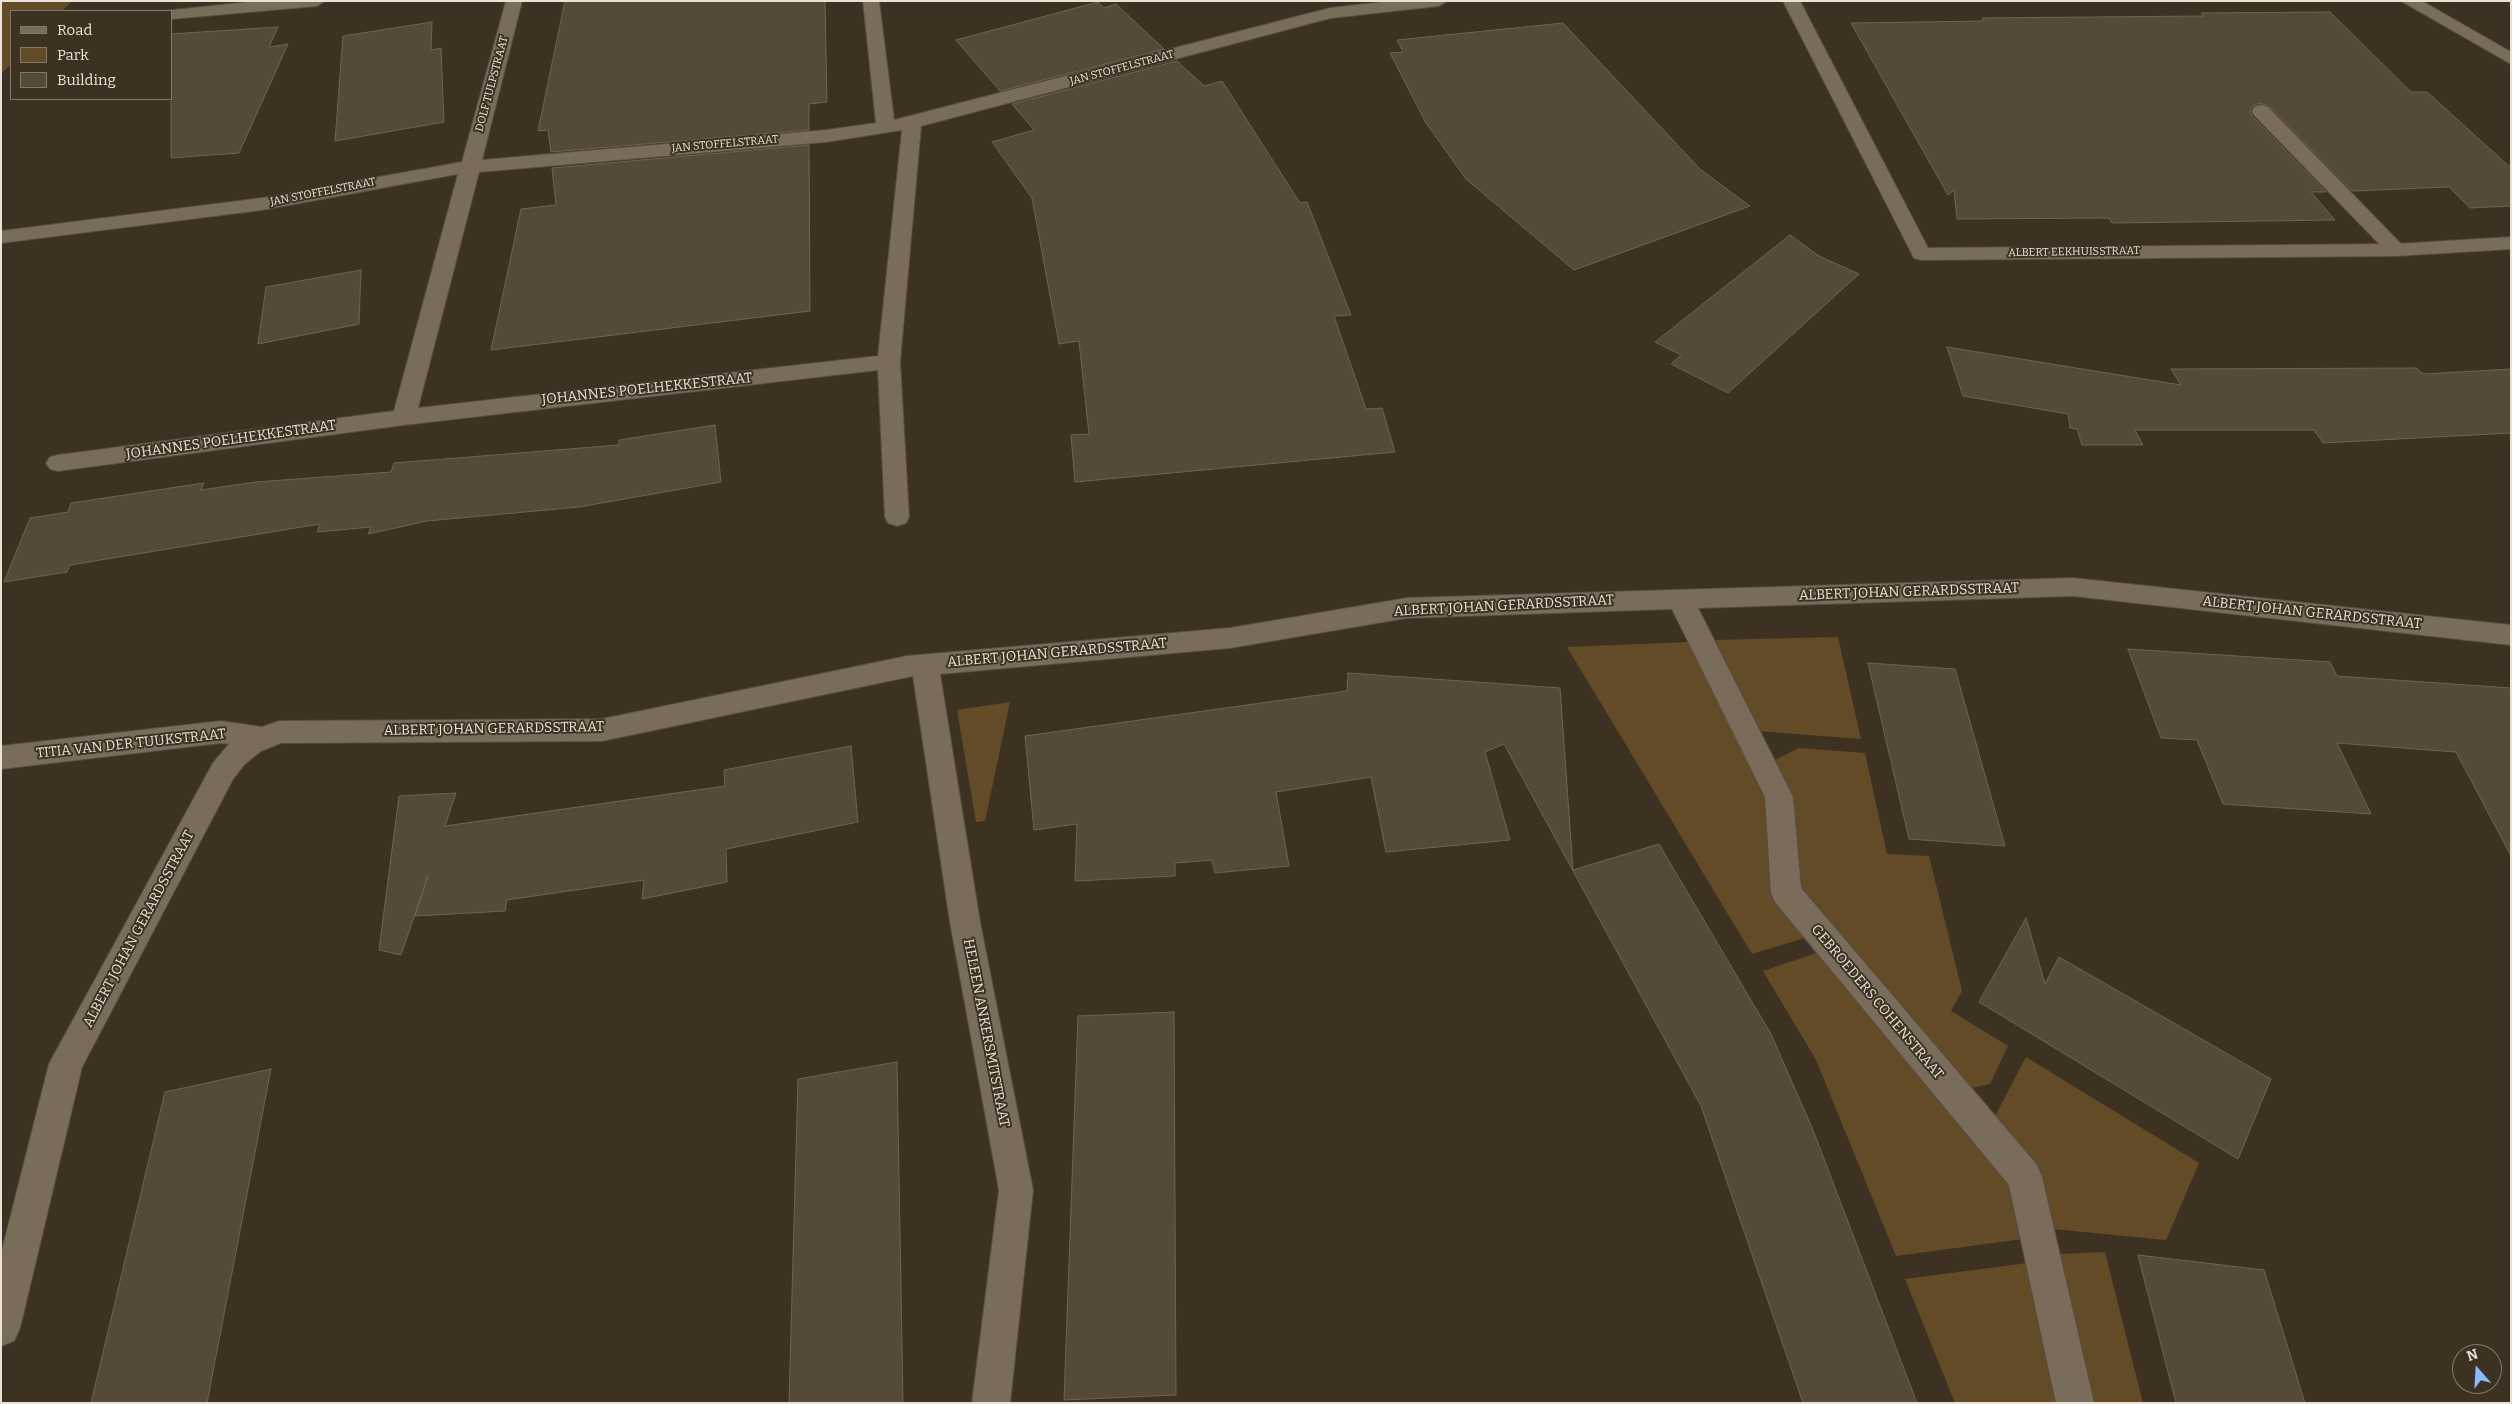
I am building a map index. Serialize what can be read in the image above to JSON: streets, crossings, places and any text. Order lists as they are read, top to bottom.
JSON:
{
  "streets": {
    "street": [
      "JAN STOFFELSTRAAT",
      "DOLF TULPSTRAAT",
      "ALBERT EEKHUISSTRAAT",
      "JOHANNES POELHEKKESTRAAT",
      "ALBERT JOHAN GERARDSSTRAAT",
      "TITIA VAN DER TUUKSTRAAT",
      "GEBROEDERS COHENSTRAAT",
      "HELEEN ANKERSMITSTRAAT"
    ]
  },
  "crossings": [
    ["JAN STOFFELSTRAAT", "DOLF TULPSTRAAT"],
    ["ALBERT JOHAN GERARDSSTRAAT", "TITIA VAN DER TUUKSTRAAT"],
    ["ALBERT JOHAN GERARDSSTRAAT", "GEBROEDERS COHENSTRAAT"],
    ["ALBERT JOHAN GERARDSSTRAAT", "HELEEN ANKERSMITSTRAAT"]
  ],
  "legend": ["Road", "Park", "Building"],
  "north": "top"
}
